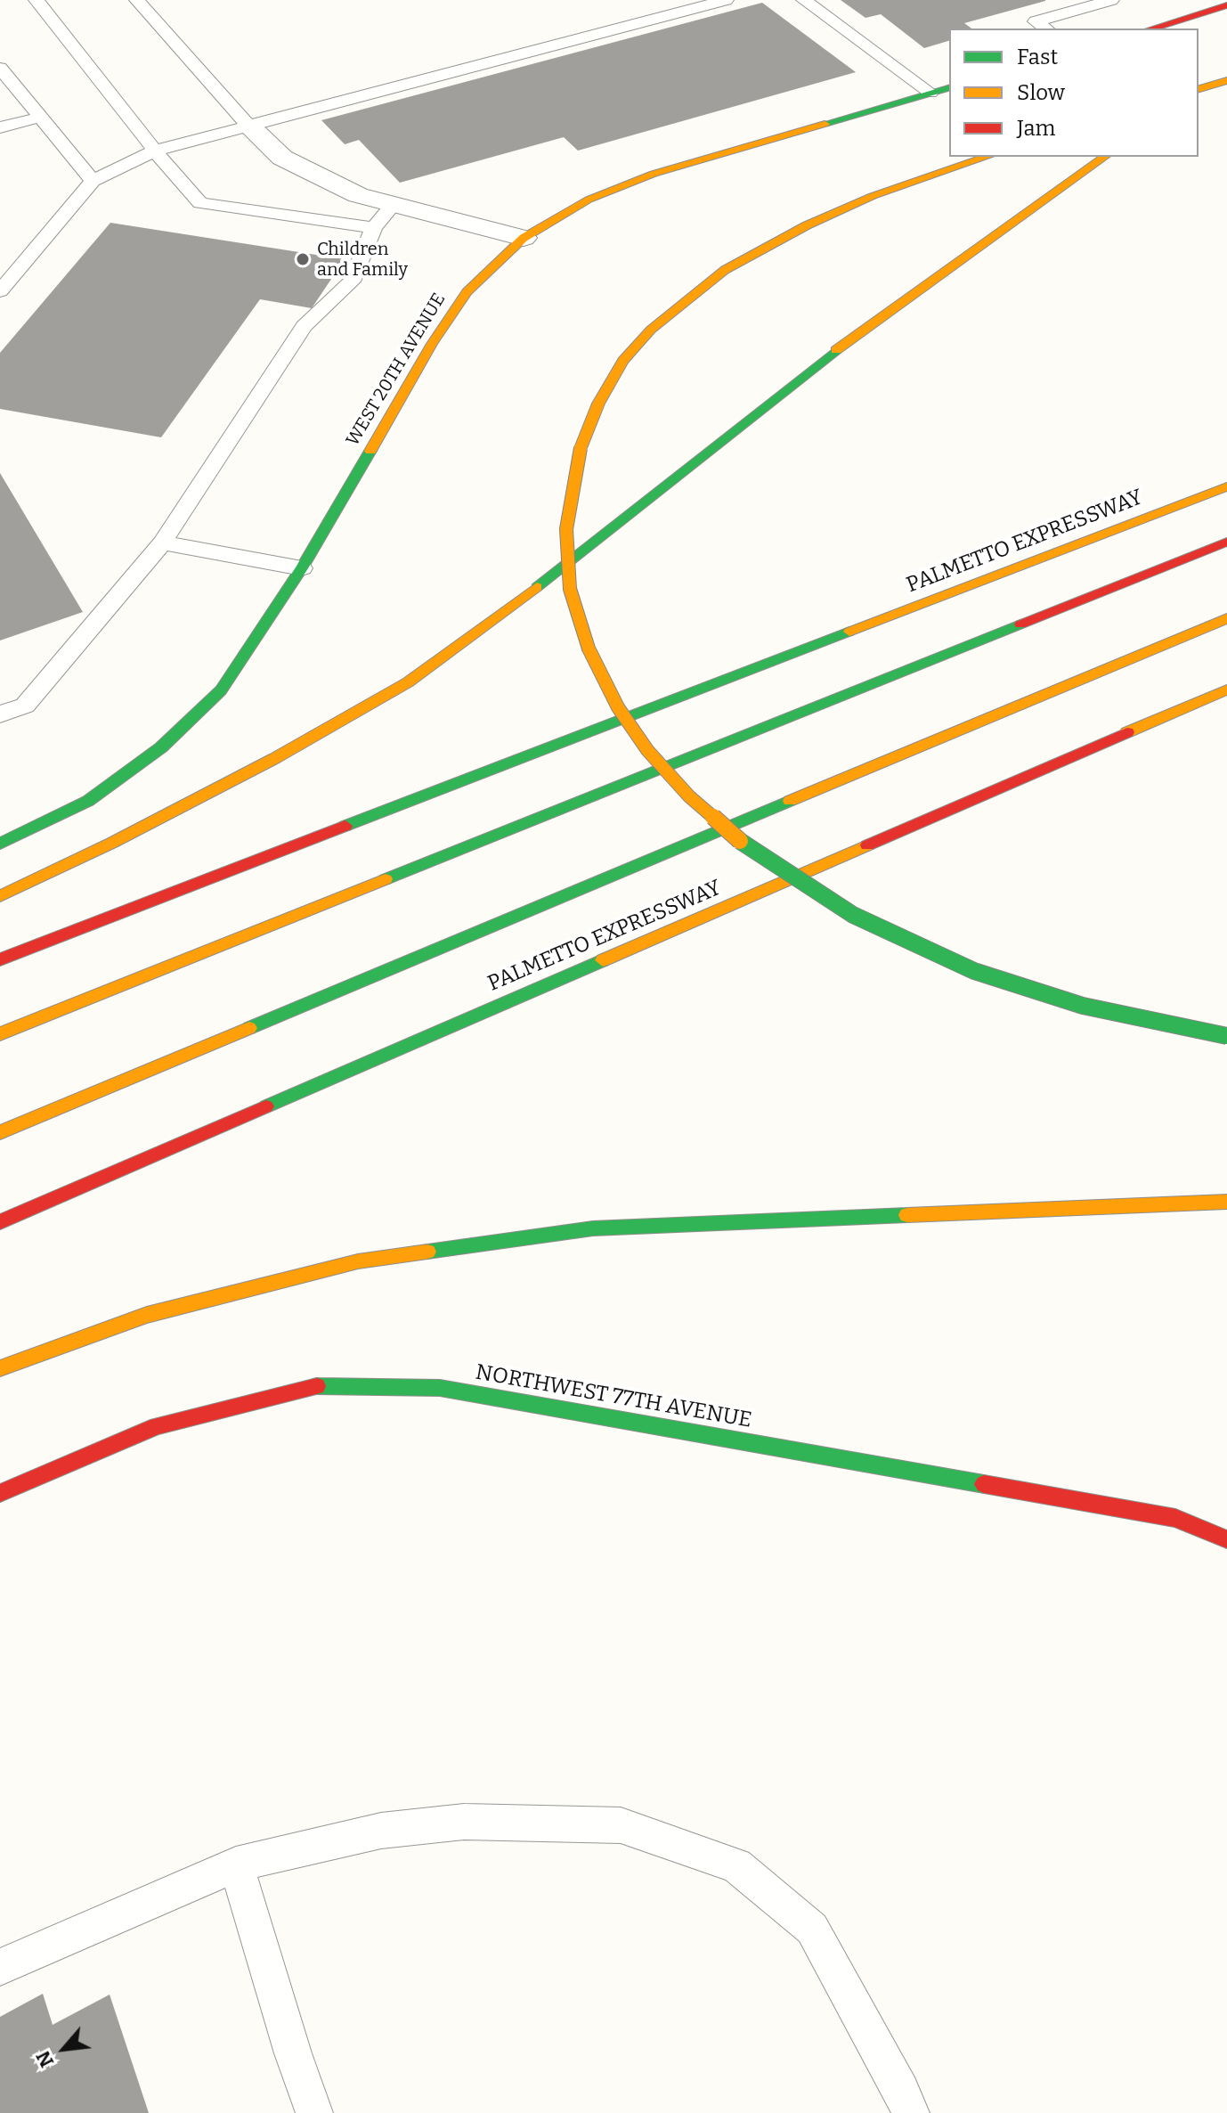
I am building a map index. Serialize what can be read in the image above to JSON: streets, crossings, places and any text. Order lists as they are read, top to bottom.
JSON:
{
  "streets": {
    "main road": ["WEST 20TH AVENUE", "PALMETTO EXPRESSWAY", "NORTHWEST 77TH AVENUE"]
  },
  "places": ["Children and Family"],
  "legend": ["Fast", "Slow", "Jam"],
  "north": "bottom left"
}
